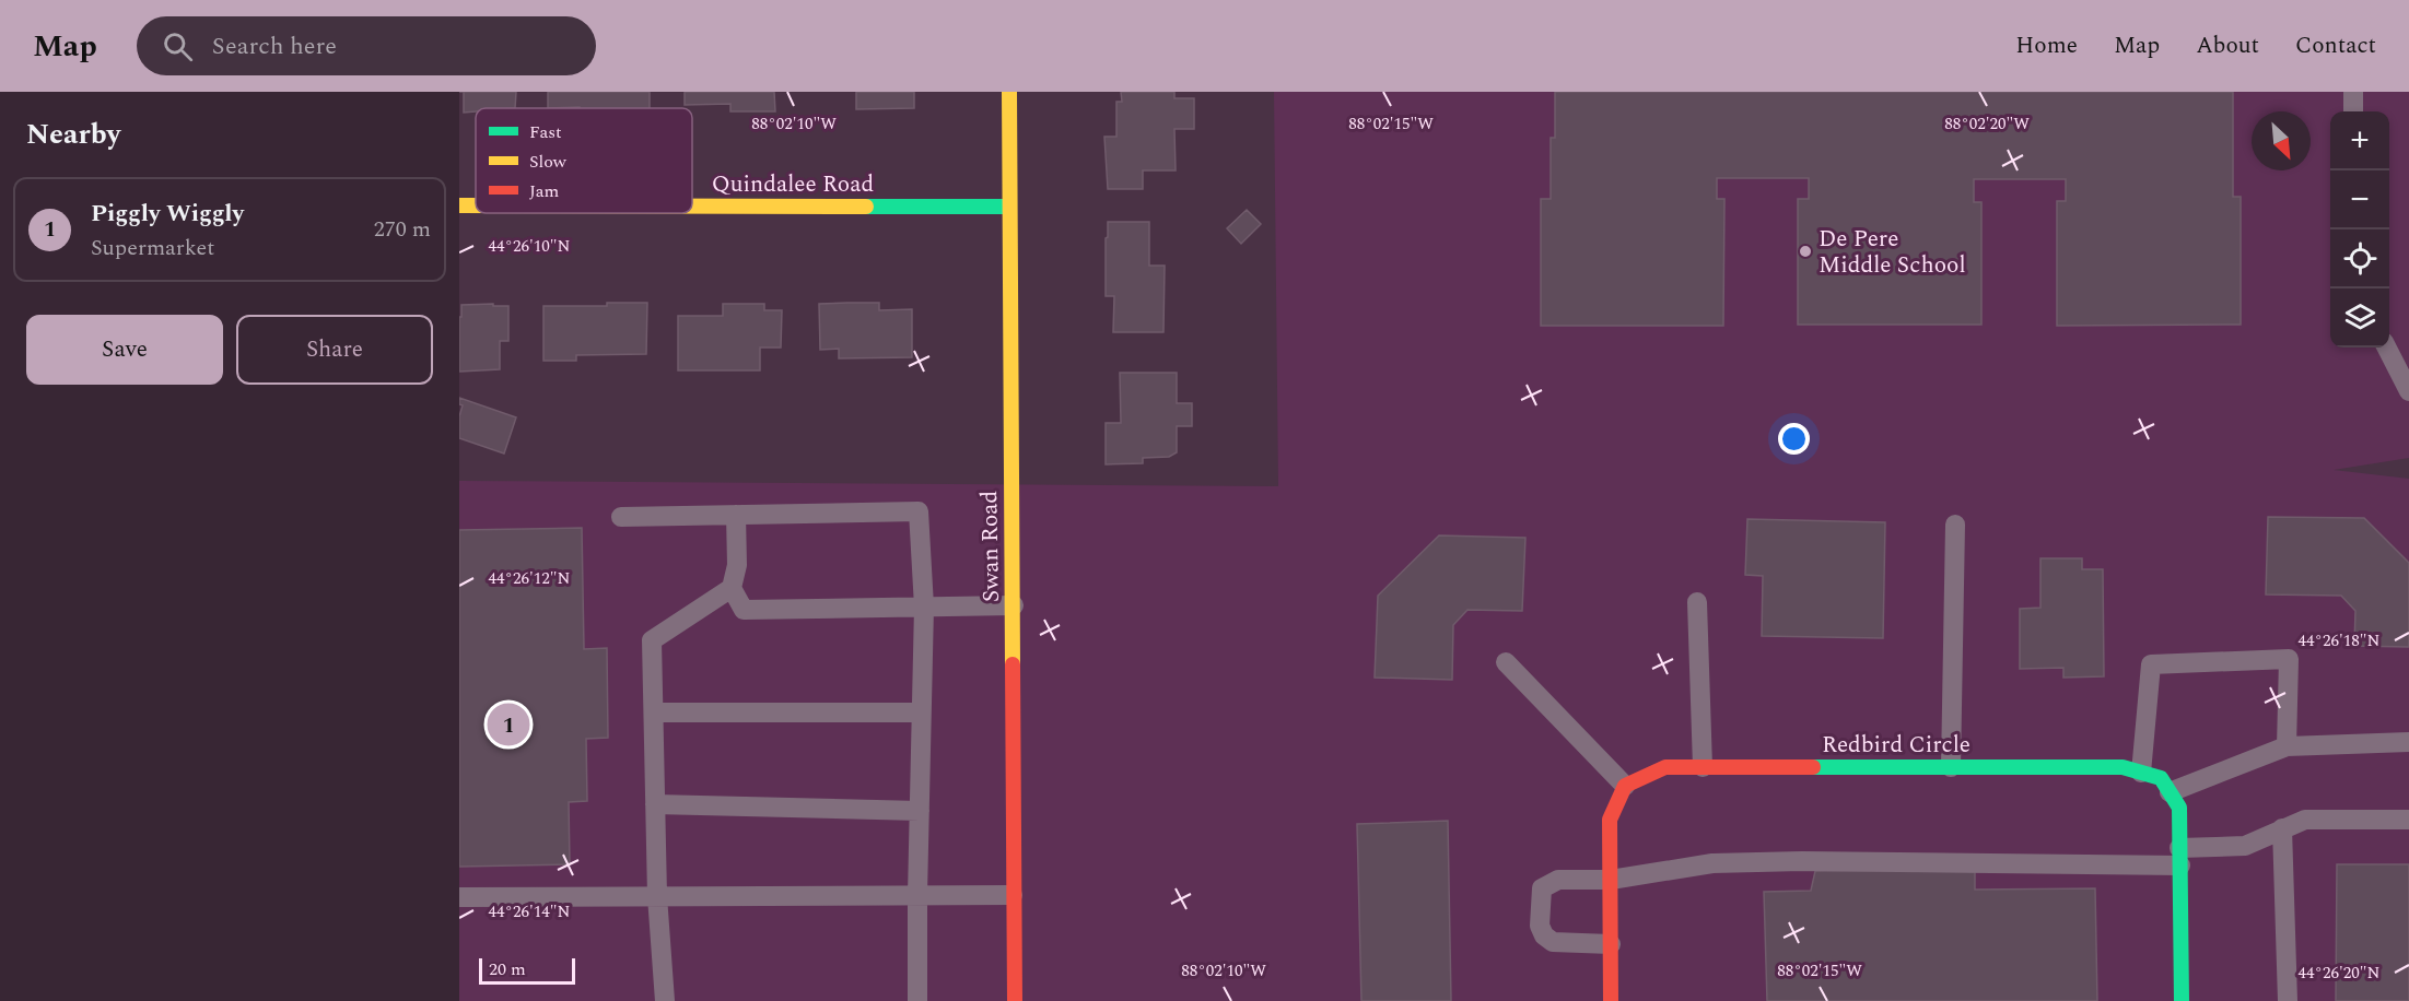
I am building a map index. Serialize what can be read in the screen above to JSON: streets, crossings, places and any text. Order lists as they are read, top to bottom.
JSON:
{
  "streets": {
    "street": ["Quindalee Road", "Swan Road", "Redbird Circle"]
  },
  "crossings": [
    ["Quindalee Road", "Swan Road"]
  ],
  "places": ["De Pere Middle School"],
  "legend": ["Fast", "Slow", "Jam"],
  "scale_bar": "20 m",
  "north": "bottom right",
  "page": {
    "header": "Map",
    "search": "Search here",
    "nav": [
      "Home",
      "Map",
      "About",
      "Contact"
    ],
    "heading": "Nearby",
    "map_buttons": ["+", "−"],
    "list": [
      {
        "mark": "1",
        "name": "Piggly Wiggly",
        "note": "Supermarket",
        "value": "270 m"
      }
    ],
    "buttons": ["Save", "Share"],
    "pins": "1",
    "scale": "20 m"
  },
  "coordinates": [
    "88°02'10\"W",
    "88°02'15\"W",
    "88°02'20\"W",
    "44°26'10\"N",
    "44°26'12\"N",
    "44°26'18\"N",
    "44°26'14\"N",
    "44°26'20\"N"
  ]
}
